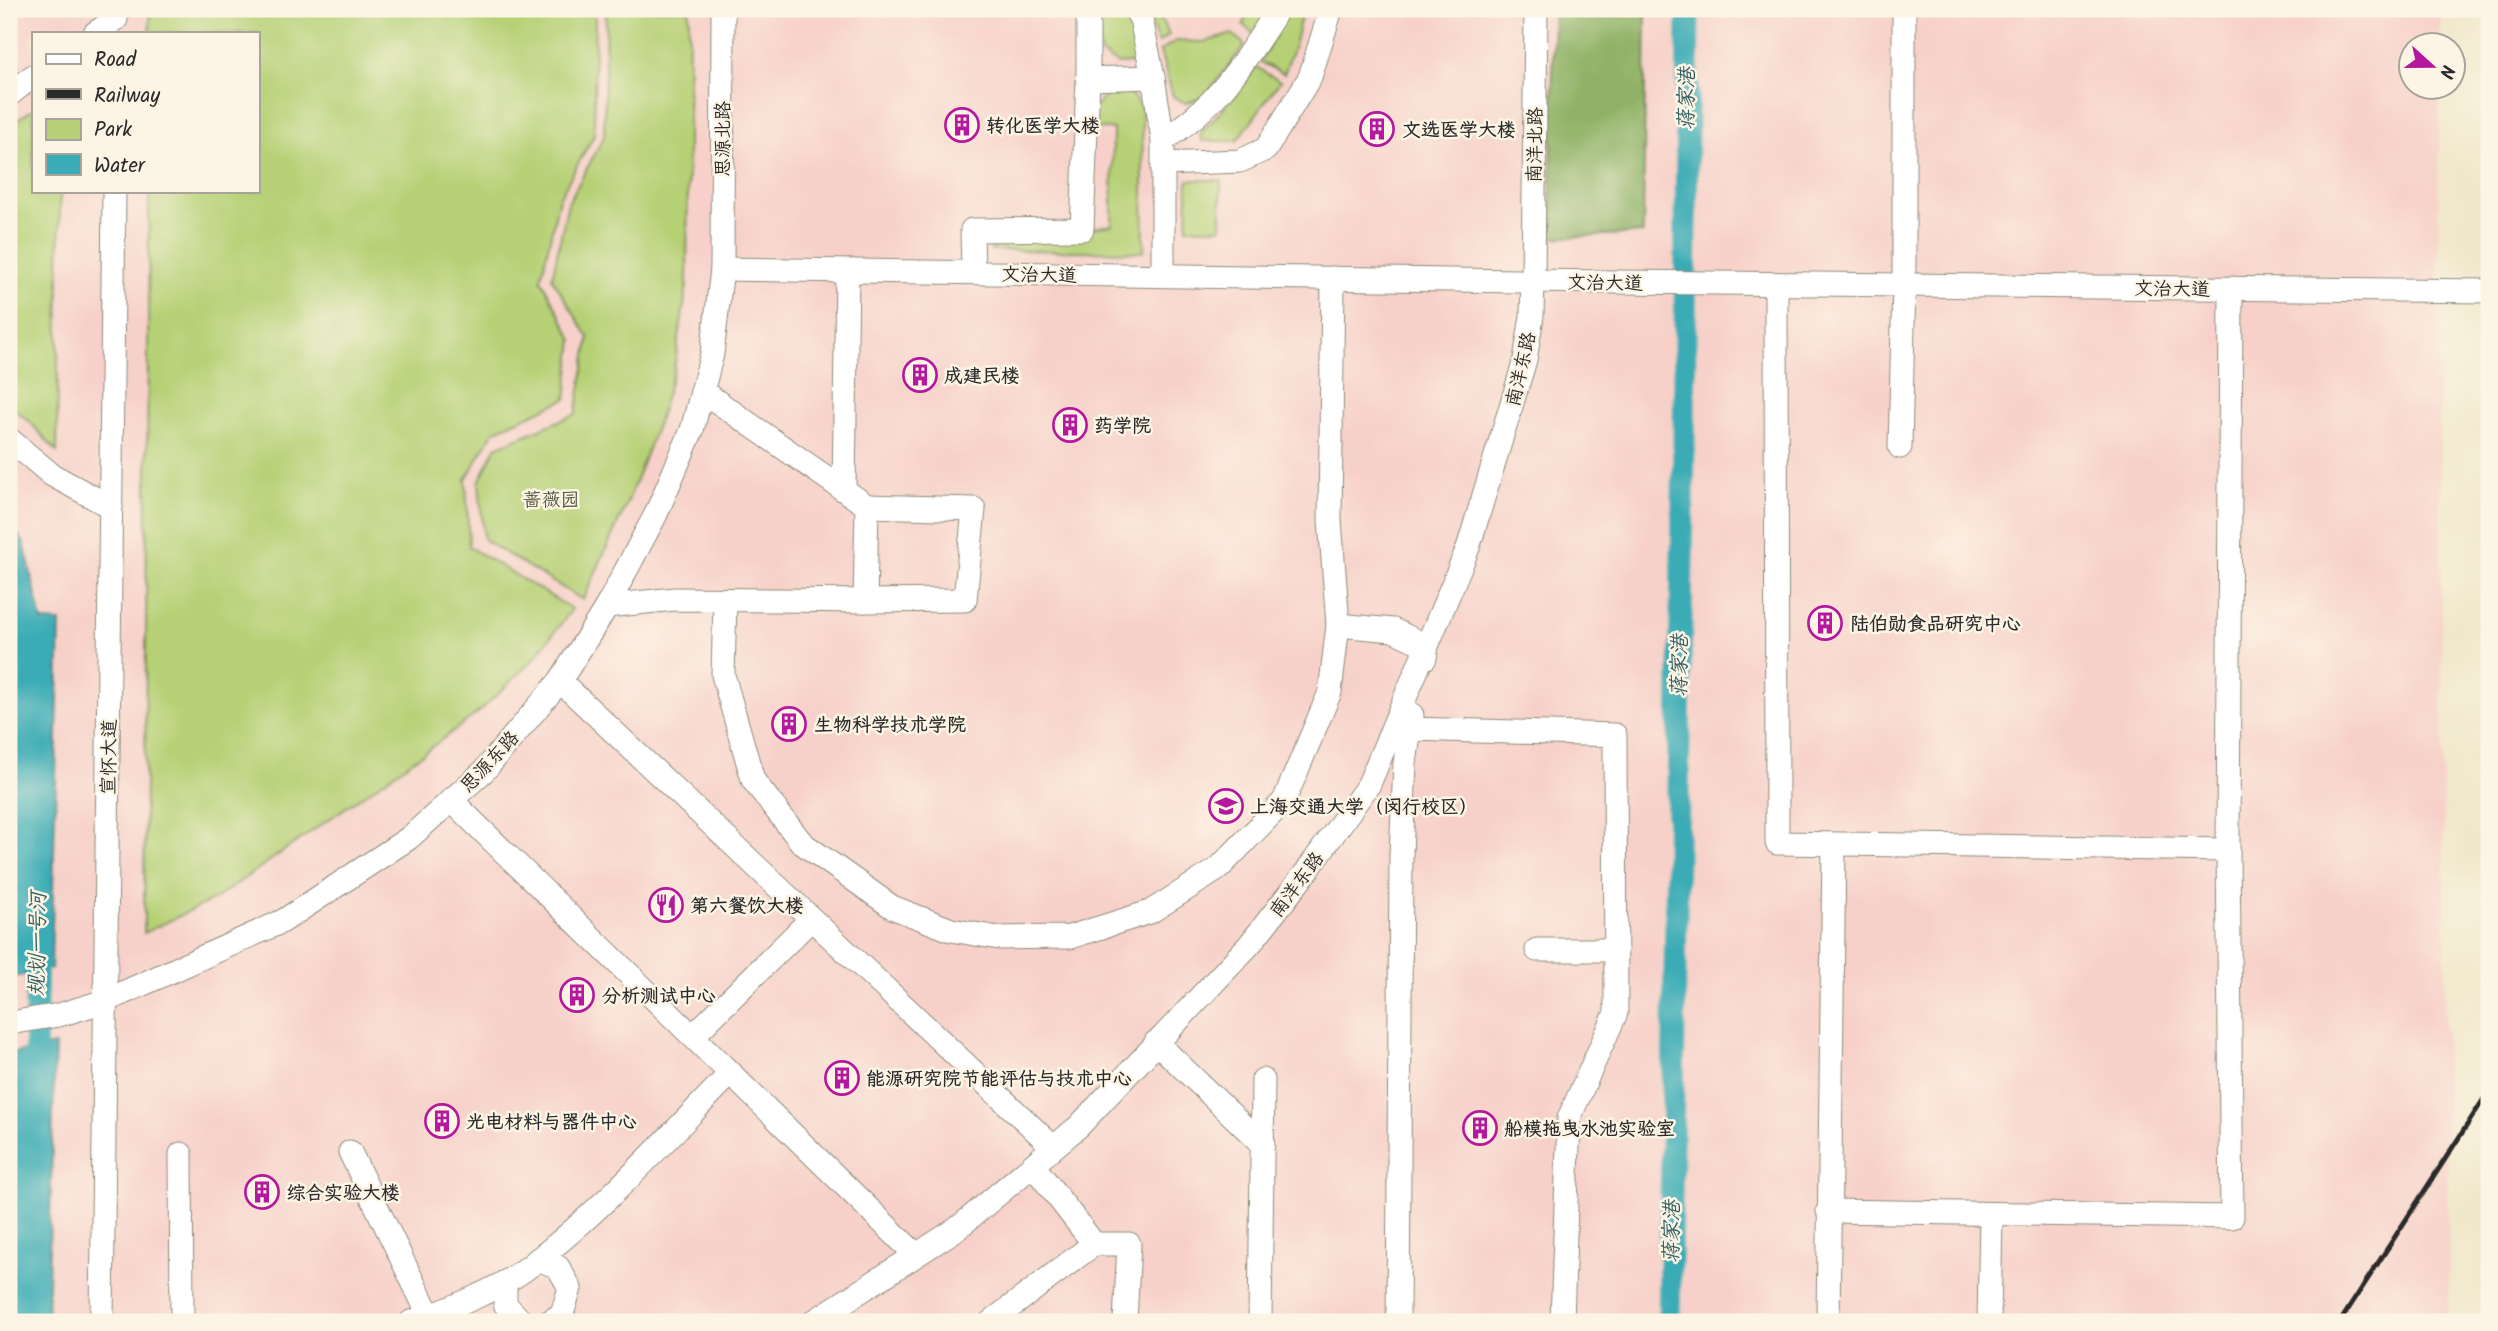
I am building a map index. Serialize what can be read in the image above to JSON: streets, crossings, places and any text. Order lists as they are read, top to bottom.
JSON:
{
  "streets": {
    "street": [
      "思源北路",
      "南洋北路",
      "文治大道",
      "南洋东路",
      "宣怀大道",
      "思源东路"
    ]
  },
  "crossings": [
    ["思源北路", "文治大道"],
    ["思源北路", "思源东路"],
    ["南洋北路", "文治大道"],
    ["南洋北路", "南洋东路"],
    ["文治大道", "南洋东路"],
    ["文治大道", "思源东路"],
    ["宣怀大道", "思源东路"]
  ],
  "water": ["蒋家港", "规划一号河"],
  "parks": ["蔷薇园"],
  "places": {
    "building": [
      "转化医学大楼",
      "文选医学大楼",
      "成建民楼",
      "药学院",
      "陆伯勋食品研究中心",
      "生物科学技术学院",
      "分析测试中心",
      "能源研究院节能评估与技术中心",
      "光电材料与器件中心",
      "船模拖曳水池实验室",
      "综合实验大楼"
    ],
    "school or university": ["上海交通大学（闵行校区）"],
    "restaurant": ["第六餐饮大楼"]
  },
  "legend": [
    "Road",
    "Railway",
    "Park",
    "Water"
  ],
  "north": "right"
}
